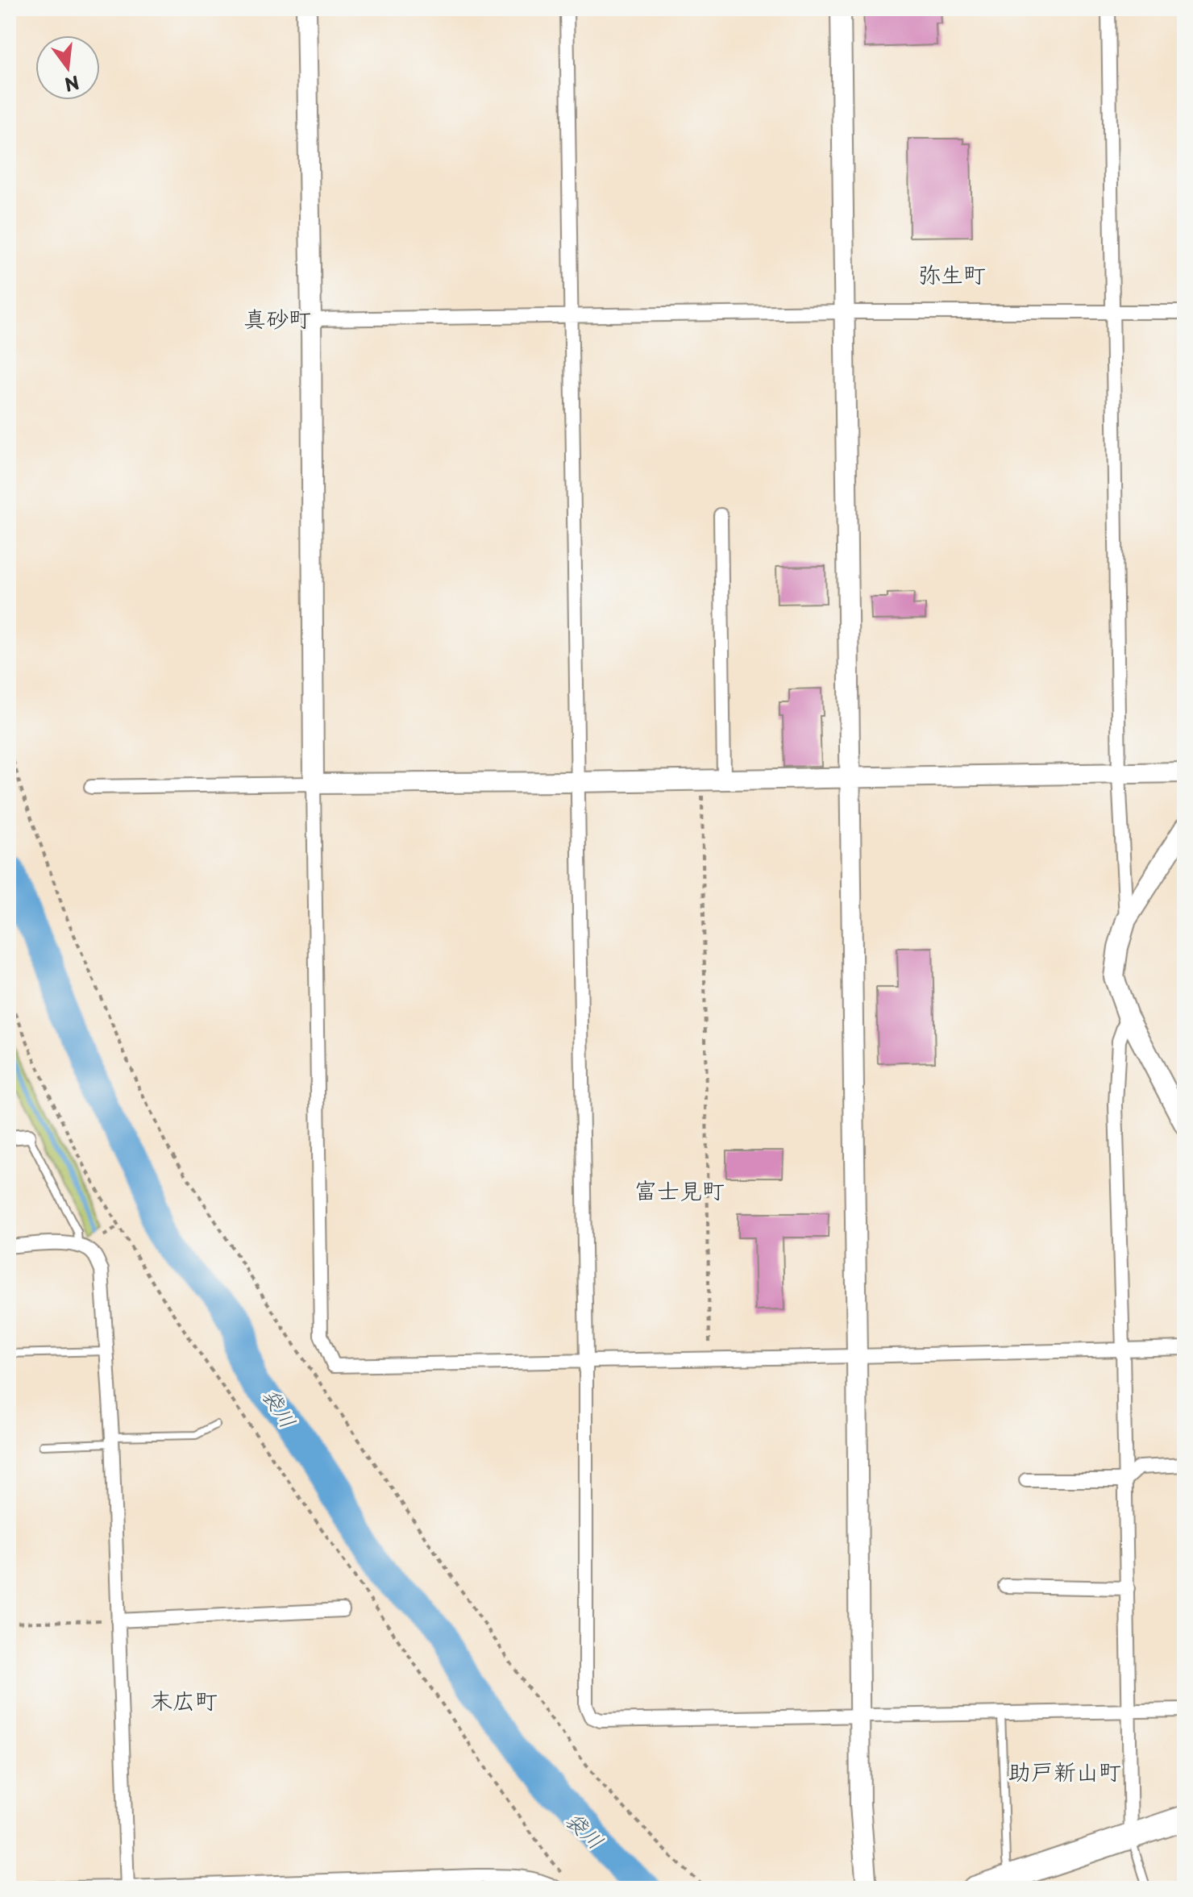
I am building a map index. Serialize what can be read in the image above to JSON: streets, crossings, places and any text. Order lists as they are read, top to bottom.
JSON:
{
  "districts": [
    "弥生町",
    "真砂町",
    "富士見町",
    "末広町",
    "助戸新山町"
  ],
  "water": ["袋川"],
  "north": "bottom"
}
